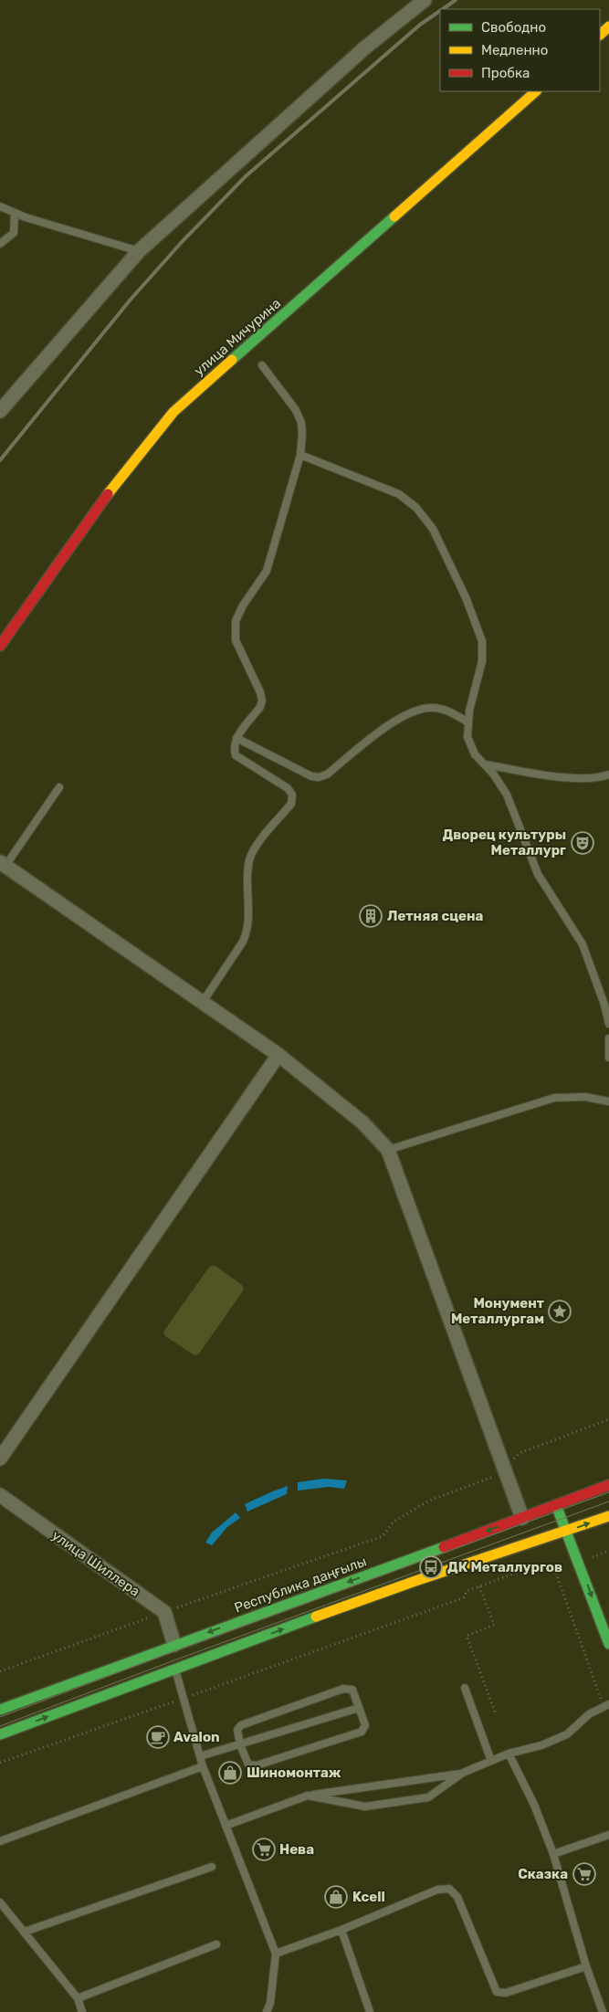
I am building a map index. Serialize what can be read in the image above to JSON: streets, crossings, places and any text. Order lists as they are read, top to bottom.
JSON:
{
  "streets": {
    "main road": ["улица Мичурина", "Республика даңғылы"],
    "street": ["улица Шиллера"]
  },
  "places": {
    "theatre": ["Дворец культуры Металлург"],
    "building": ["Летняя сцена"],
    "place": ["Монумент Металлургам"],
    "bus stop": ["ДК Металлургов"],
    "cafe": ["Avalon"],
    "shop": ["Шиномонтаж", "Kcell"],
    "supermarket": ["Нева", "Сказка"]
  },
  "legend": ["Свободно", "Медленно", "Пробка"]
}
